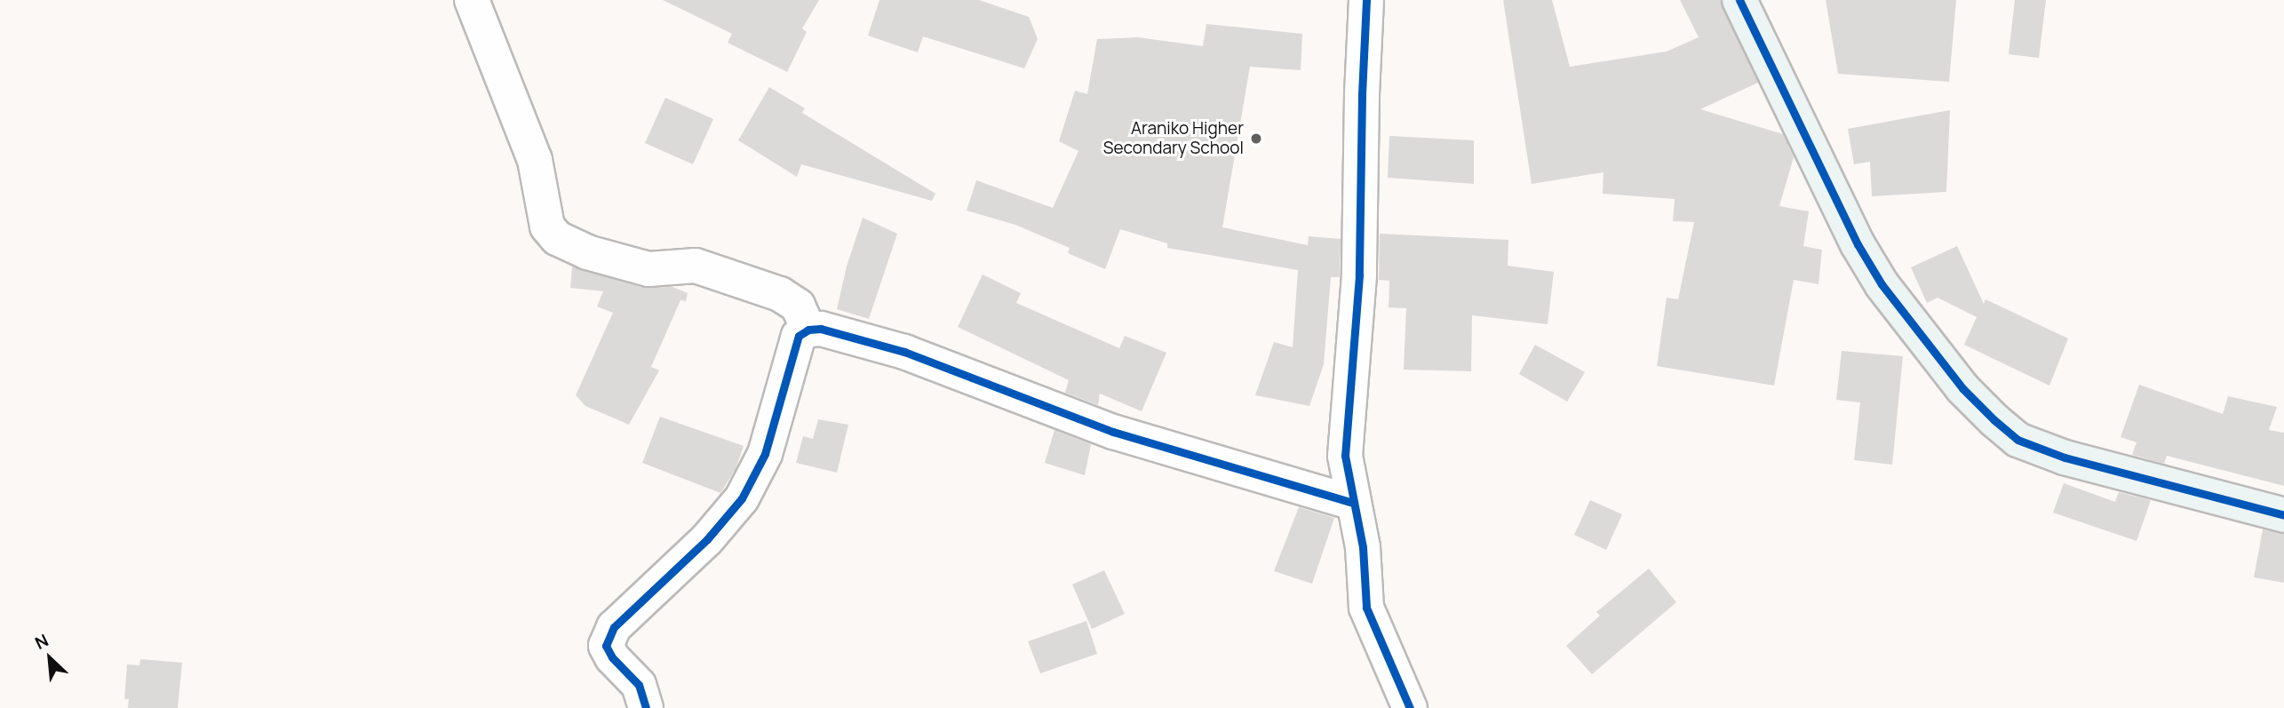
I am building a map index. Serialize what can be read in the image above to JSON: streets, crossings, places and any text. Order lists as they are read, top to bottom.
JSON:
{
  "places": ["Araniko Higher Secondary School"],
  "north": "top left"
}
